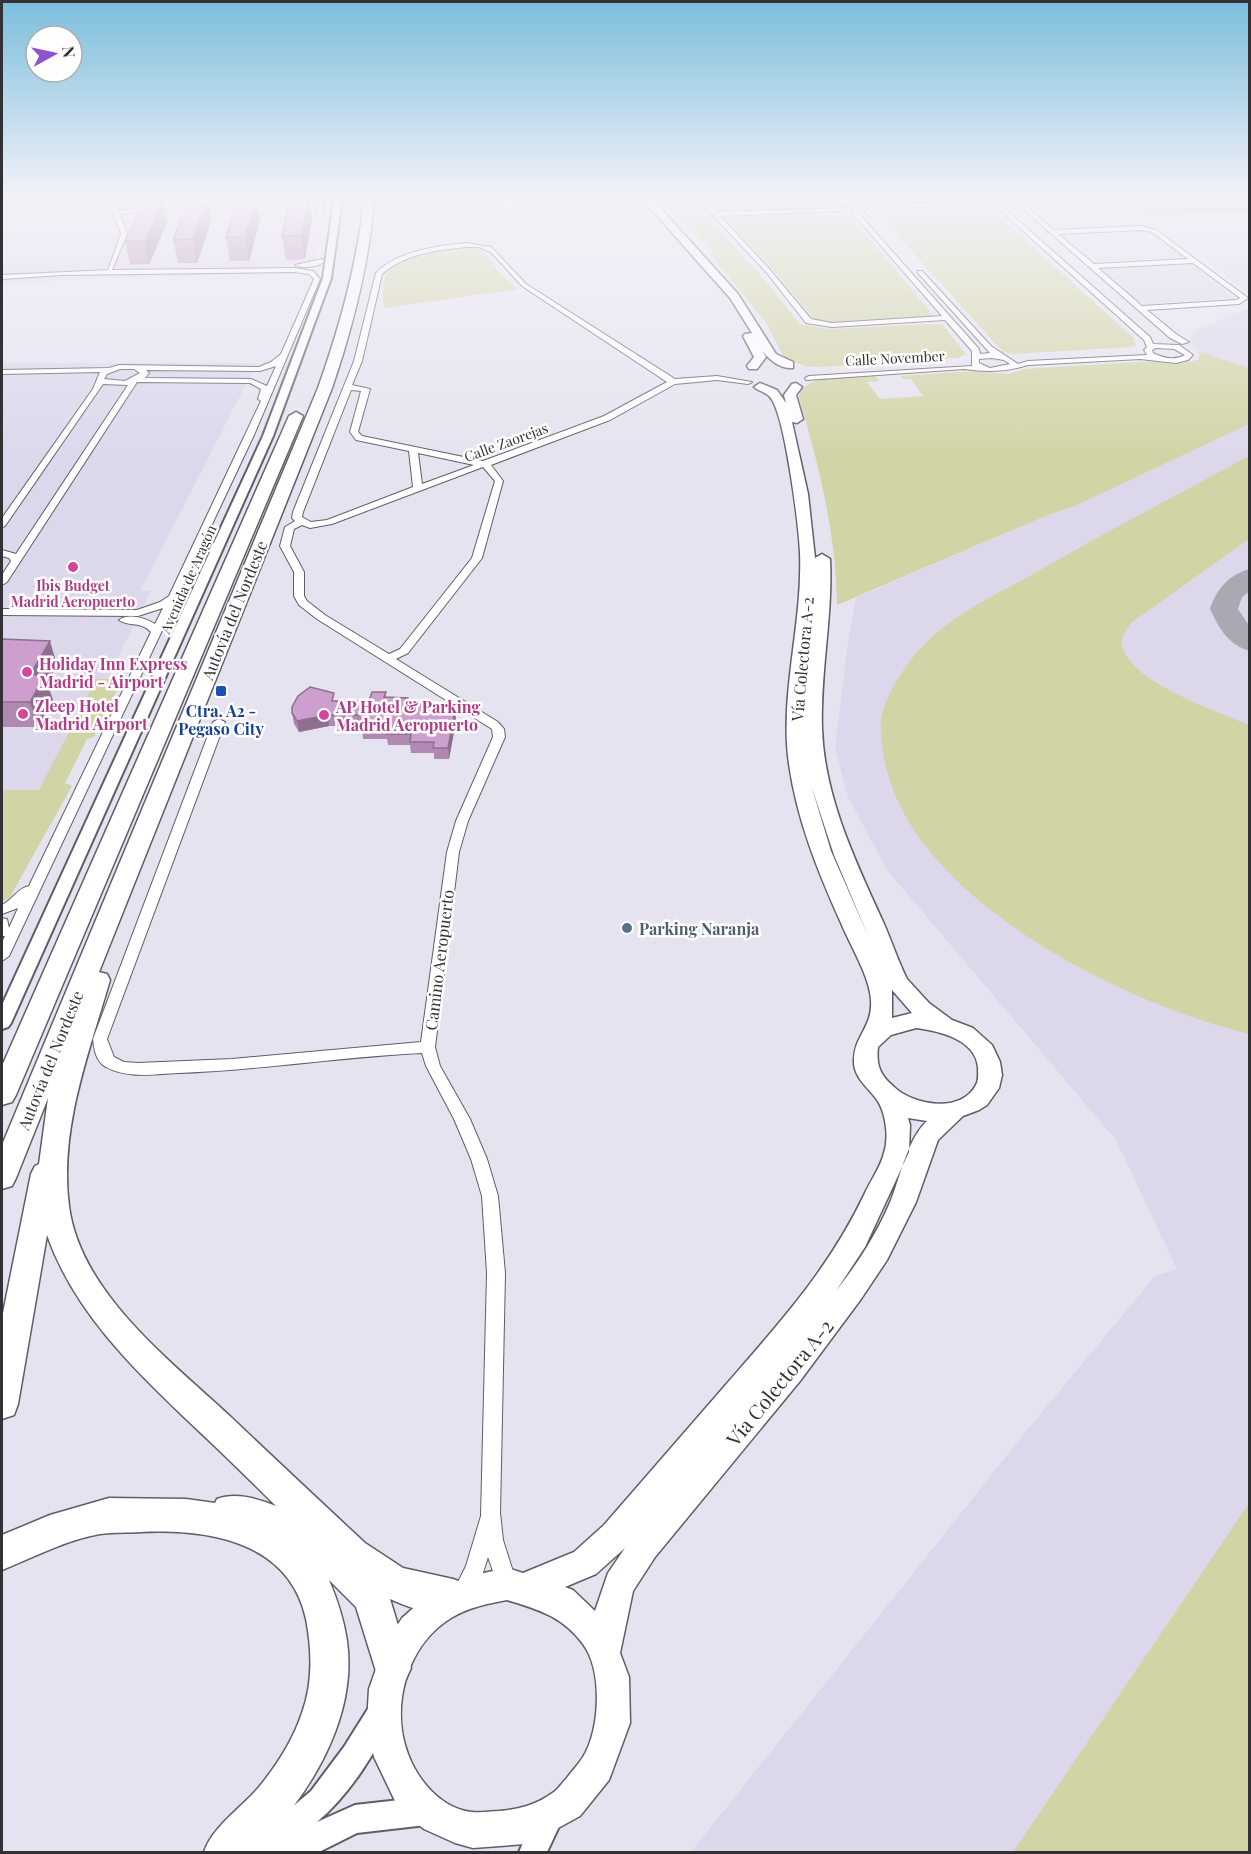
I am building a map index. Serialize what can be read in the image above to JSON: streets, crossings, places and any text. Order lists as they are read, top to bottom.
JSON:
{
  "streets": {
    "highway": ["Autovía del Nordeste"],
    "main road": ["Vía Colectora A-2"],
    "street": [
      "Calle November",
      "Calle Zaorejas",
      "Avenida de Aragón",
      "Camino Aeropuerto"
    ]
  },
  "crossings": [
    ["Calle November", "Vía Colectora A-2"],
    ["Calle Zaorejas", "Vía Colectora A-2"],
    ["Calle Zaorejas", "Camino Aeropuerto"],
    ["Vía Colectora A-2", "Camino Aeropuerto"]
  ],
  "places": {
    "other": [
      "Ibis Budget Madrid Aeropuerto",
      "Holiday Inn Express Madrid - Airport",
      "Zleep Hotel Madrid Airport",
      "AP Hotel & Parking Madrid Aeropuerto",
      "Parking Naranja"
    ],
    "transit": ["Ctra. A2 - Pegaso City"]
  },
  "north": "right"
}
